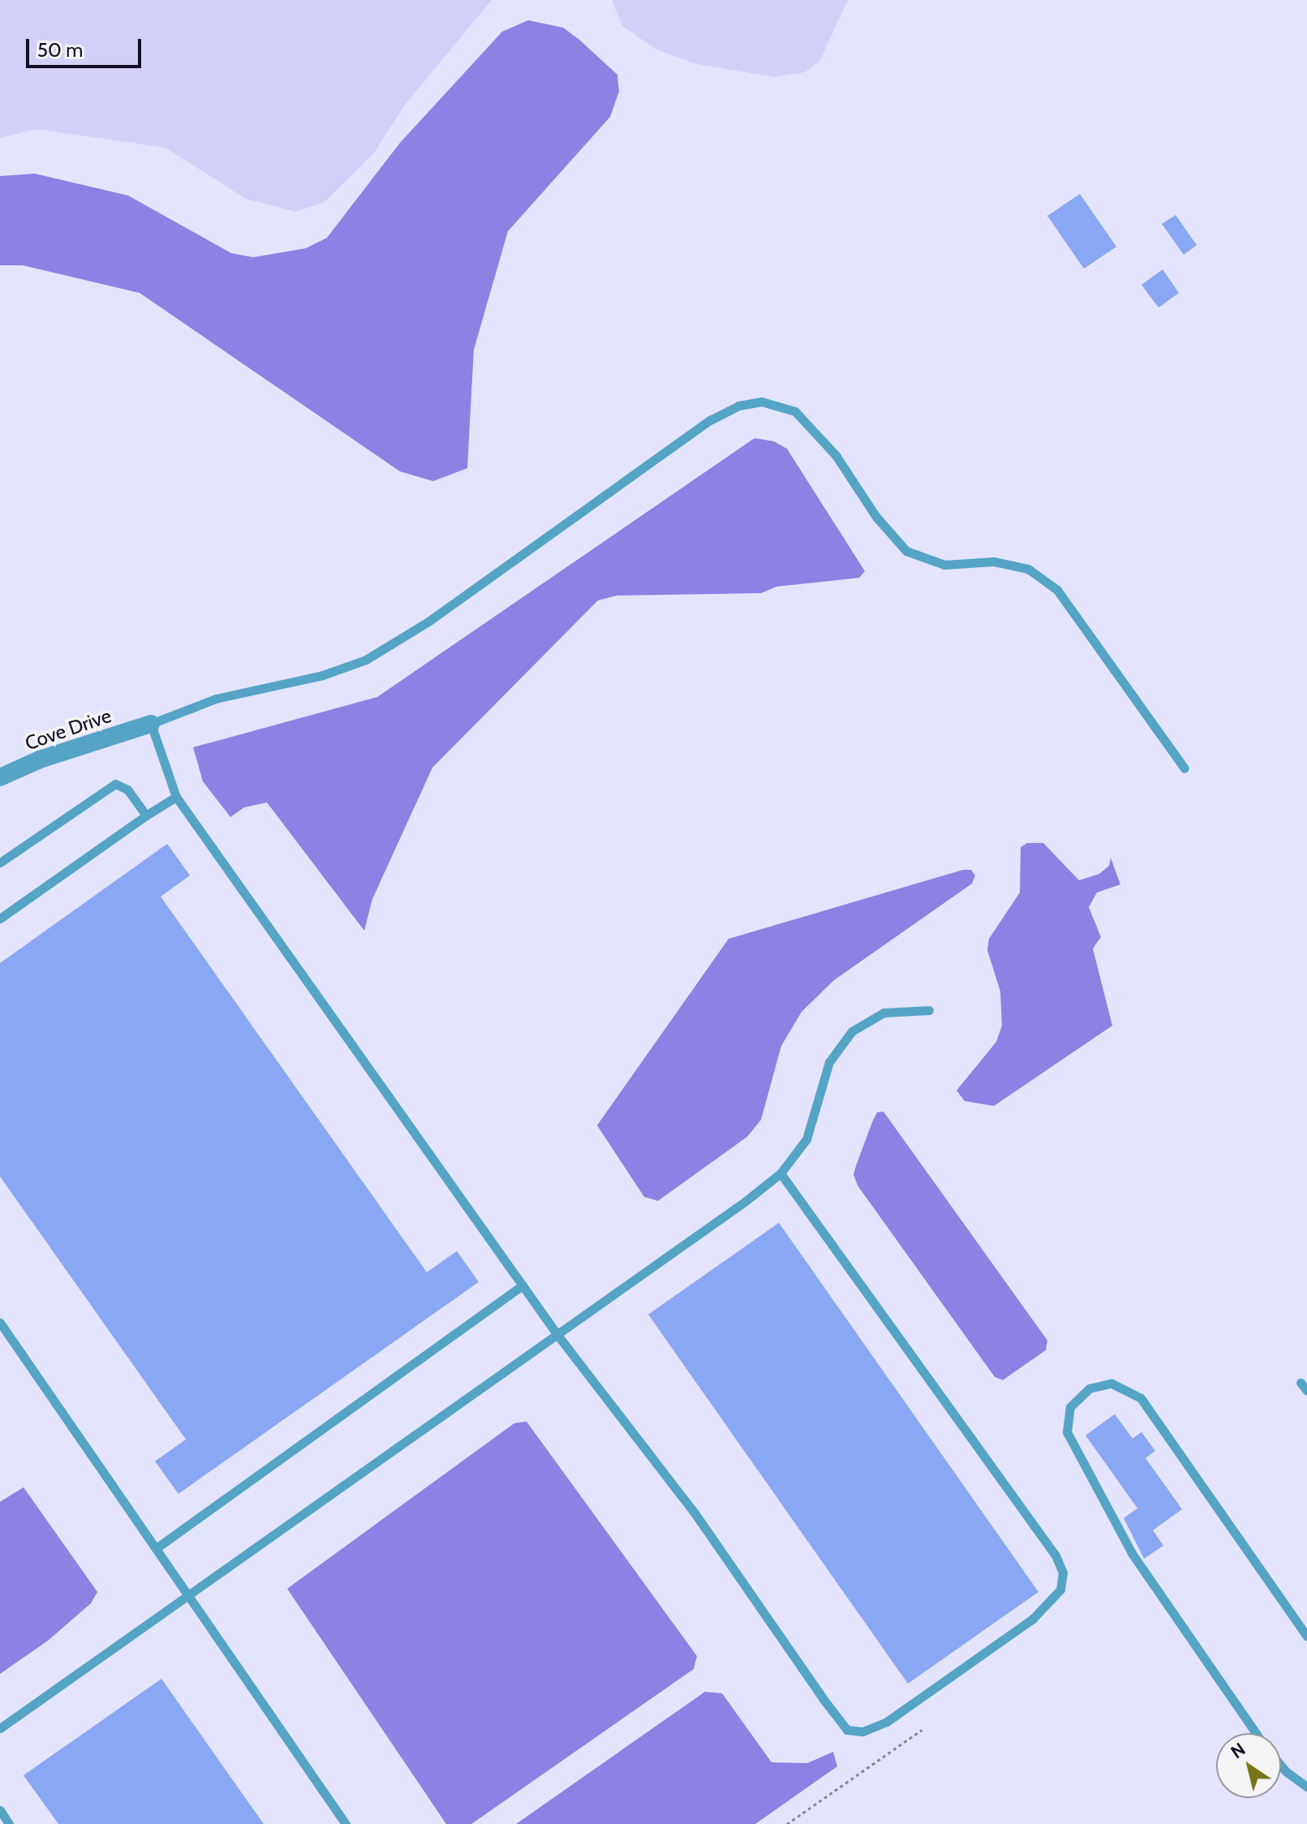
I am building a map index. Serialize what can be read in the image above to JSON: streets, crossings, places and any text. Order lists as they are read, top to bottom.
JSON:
{
  "streets": {
    "street": ["Cove Drive"]
  },
  "scale_bar": "50 m",
  "north": "top left"
}
